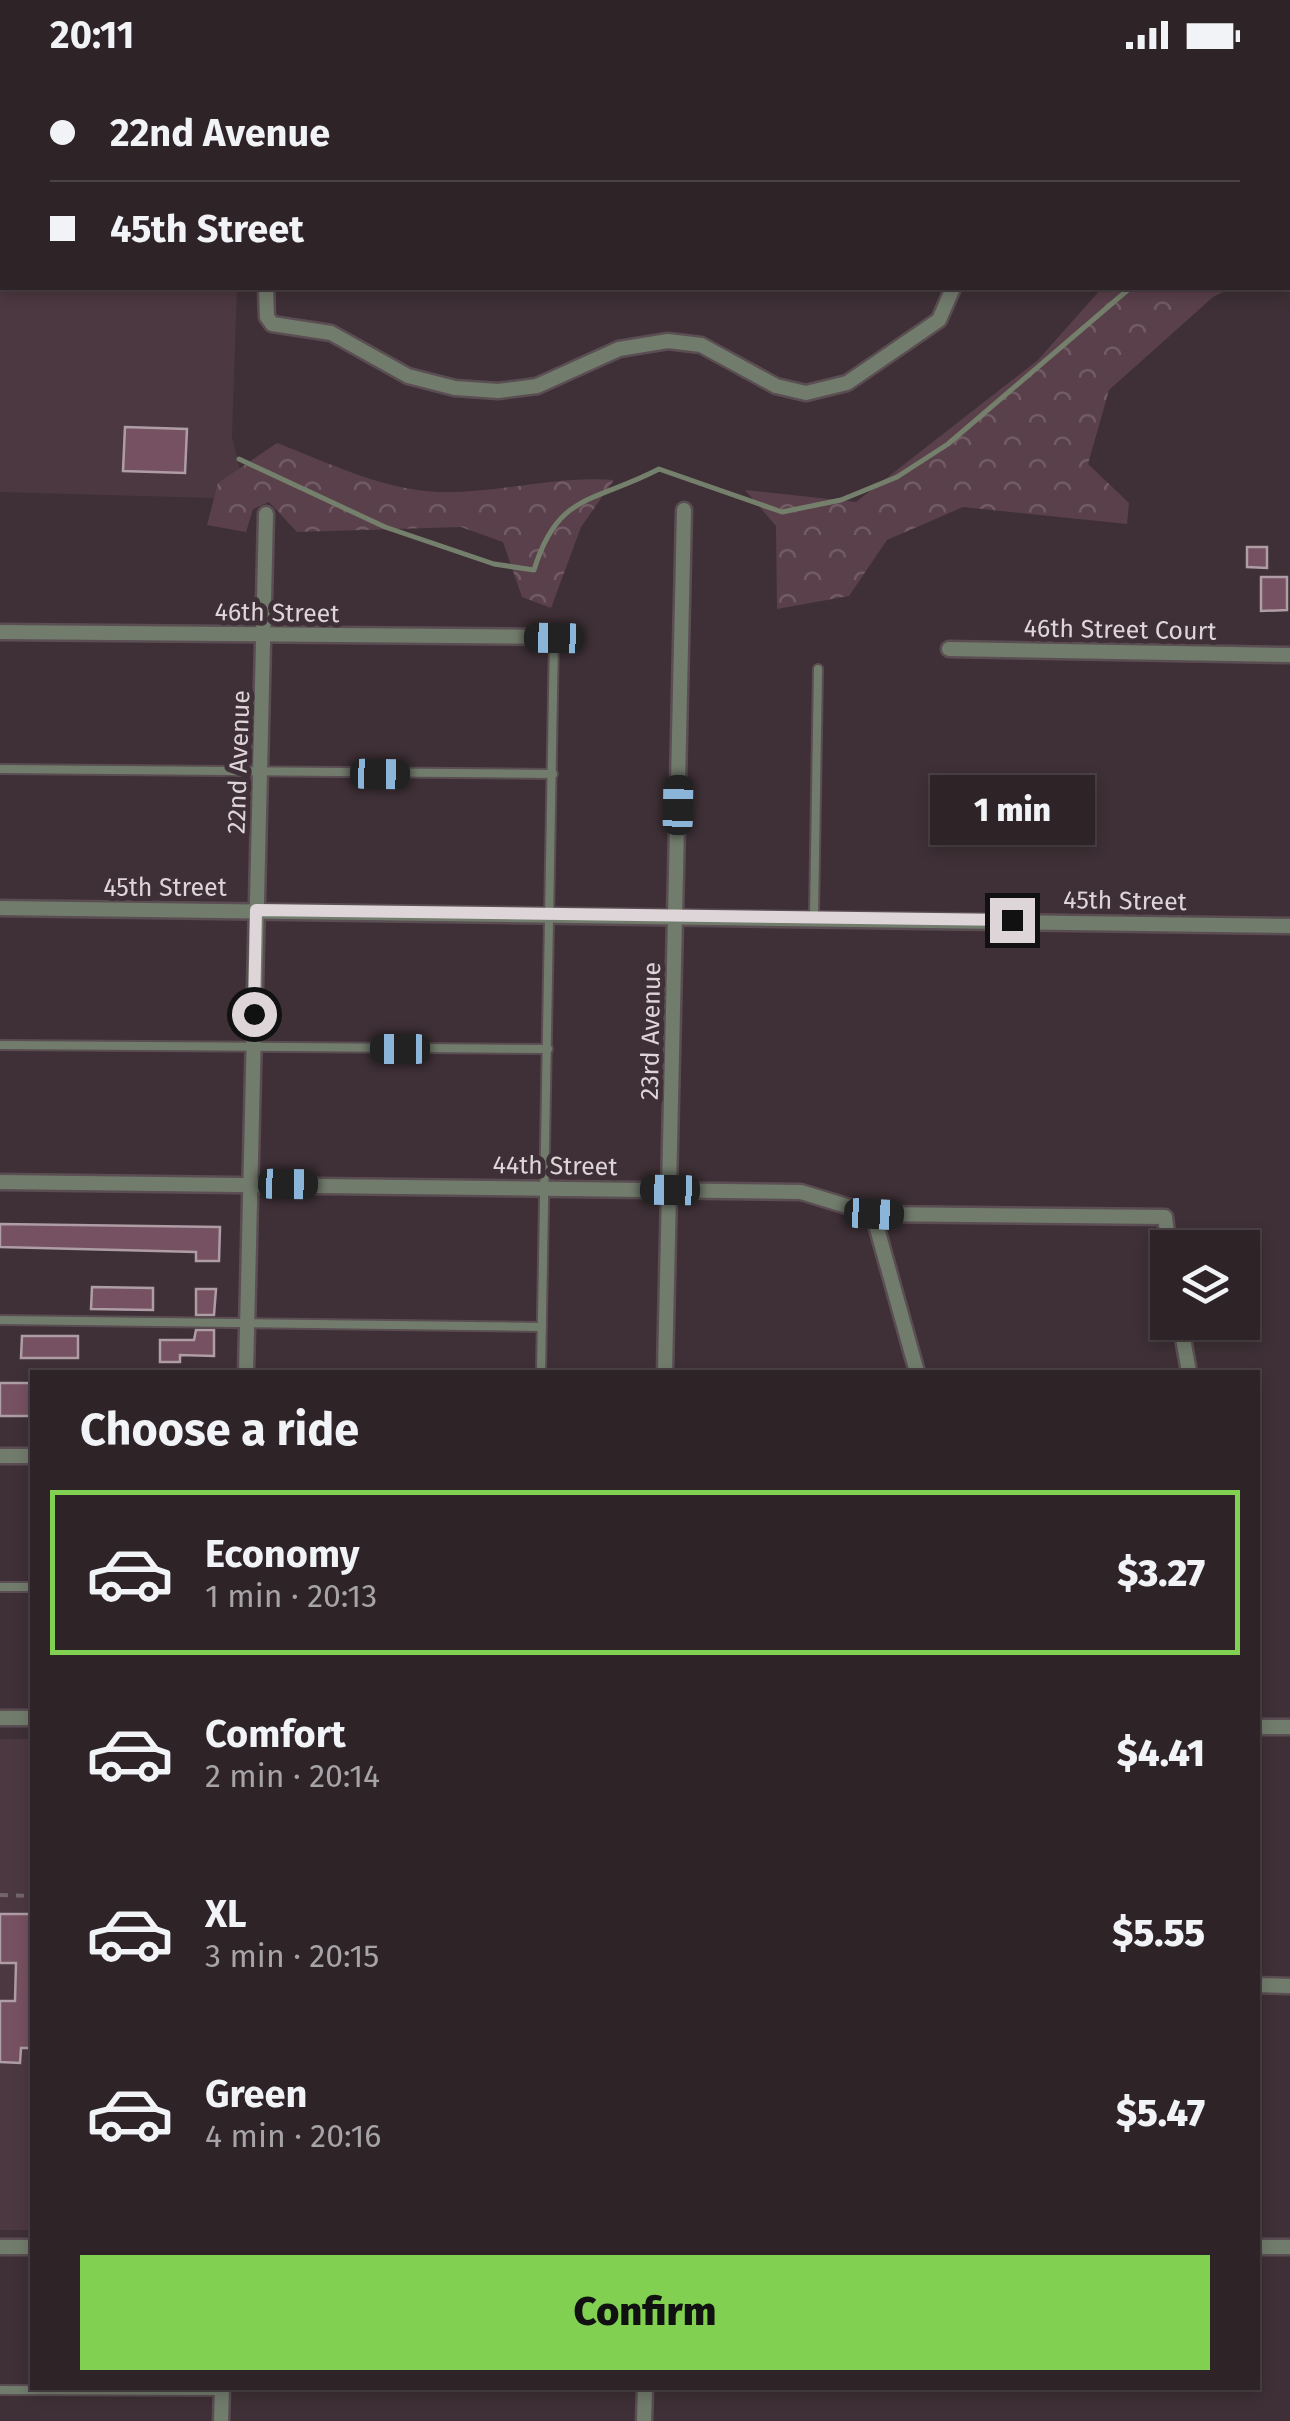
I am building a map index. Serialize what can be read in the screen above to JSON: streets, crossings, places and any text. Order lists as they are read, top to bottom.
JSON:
{
  "streets": {
    "street": [
      "46th Street",
      "46th Street Court",
      "22nd Avenue",
      "45th Street",
      "23rd Avenue",
      "44th Street"
    ]
  },
  "crossings": [
    ["46th Street", "22nd Avenue"],
    ["22nd Avenue", "45th Street"],
    ["22nd Avenue", "44th Street"],
    ["45th Street", "23rd Avenue"],
    ["23rd Avenue", "44th Street"]
  ],
  "page": {
    "status": "20:11",
    "banner": ["22nd Avenue", "45th Street"],
    "bubble": "1 min",
    "heading": "Choose a ride",
    "list": [
      {
        "name": "Economy",
        "note": "1 min · 20:13",
        "value": "$3.27"
      },
      {
        "name": "Comfort",
        "note": "2 min · 20:14",
        "value": "$4.41"
      },
      {
        "name": "XL",
        "note": "3 min · 20:15",
        "value": "$5.55"
      },
      {
        "name": "Green",
        "note": "4 min · 20:16",
        "value": "$5.47"
      }
    ],
    "buttons": "Confirm"
  }
}
